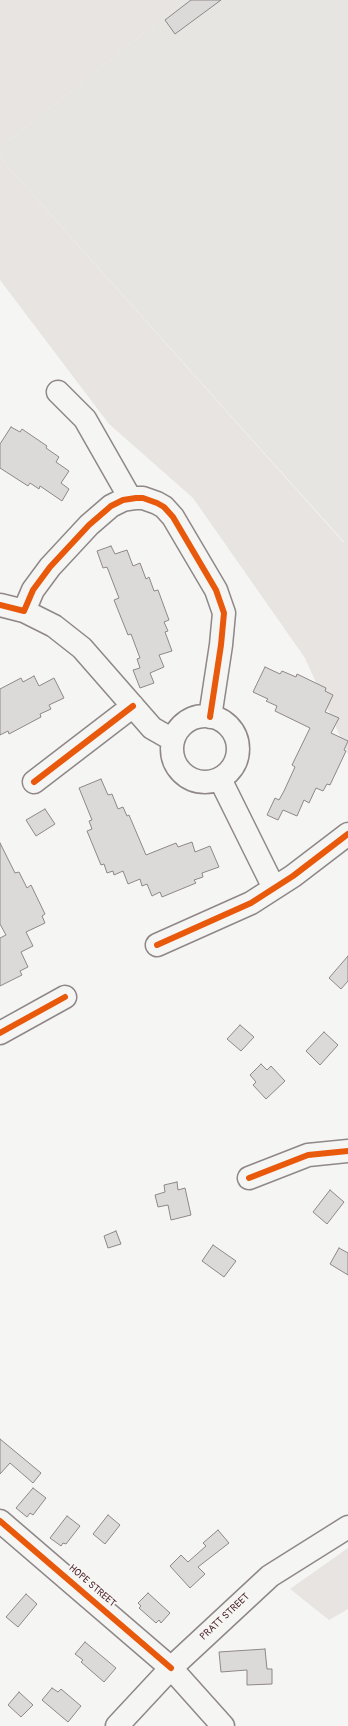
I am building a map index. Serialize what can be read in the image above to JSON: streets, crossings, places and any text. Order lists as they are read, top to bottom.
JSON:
{
  "streets": {
    "street": ["HOPE STREET", "PRATT STREET"]
  },
  "crossings": [
    ["HOPE STREET", "PRATT STREET"]
  ]
}
